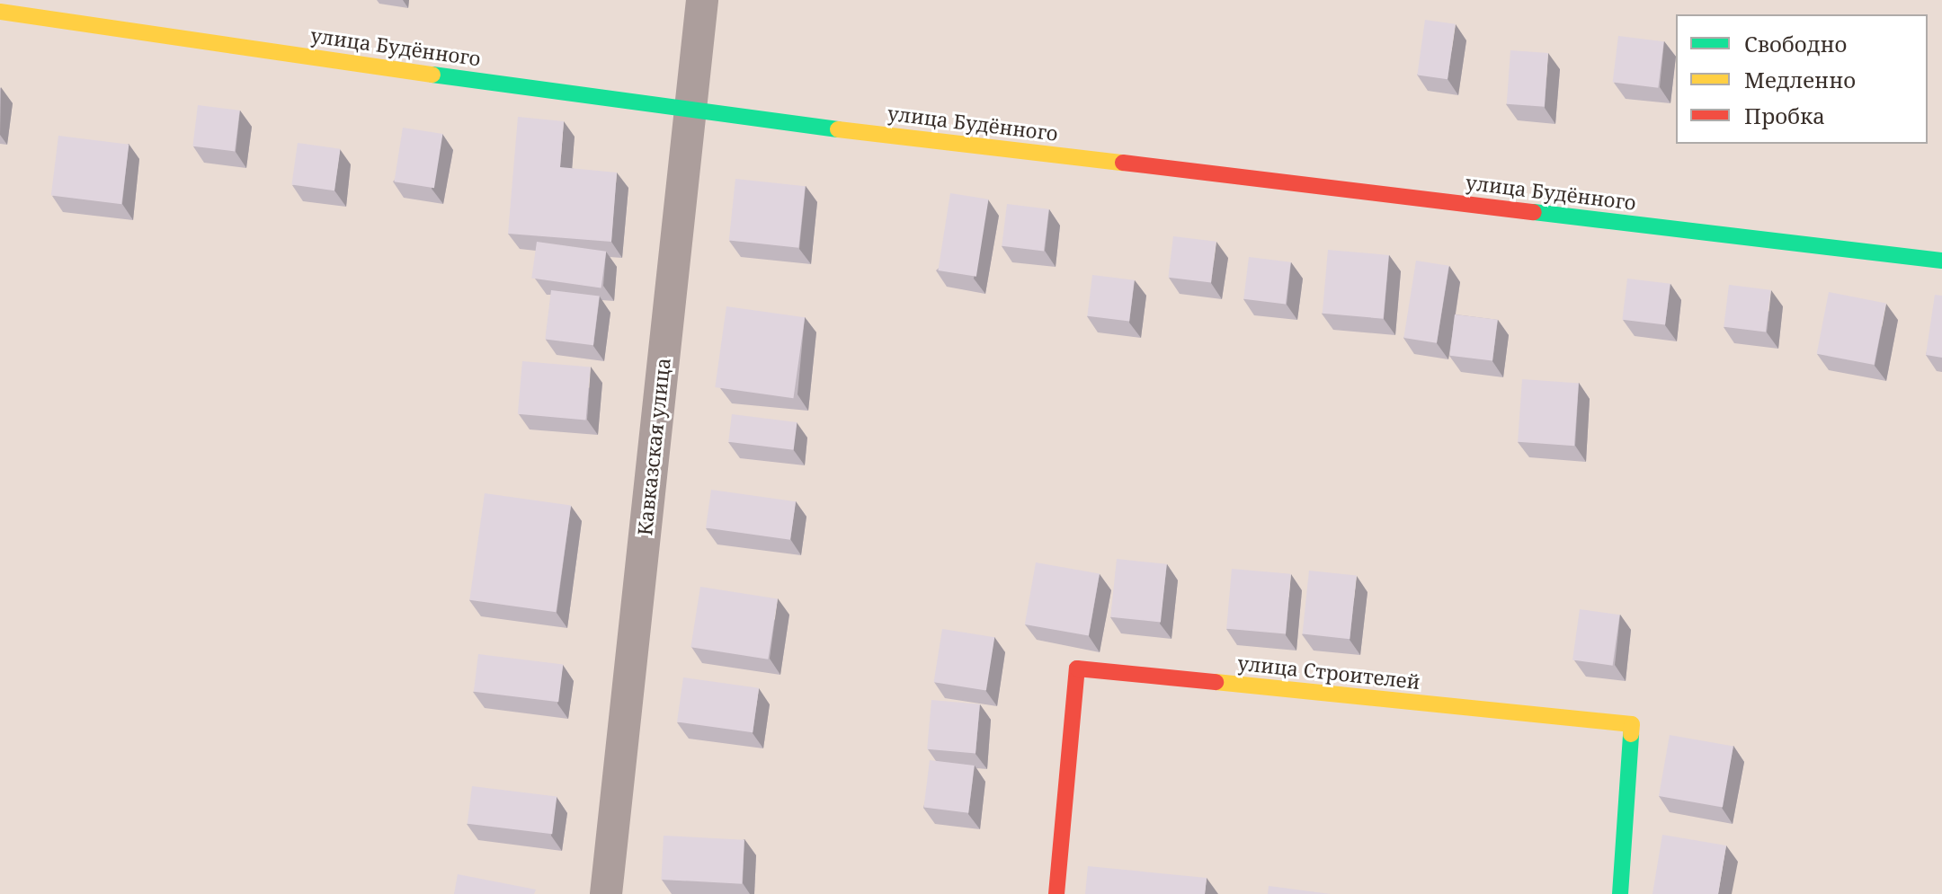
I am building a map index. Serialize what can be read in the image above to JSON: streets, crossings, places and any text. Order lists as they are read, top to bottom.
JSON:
{
  "streets": {
    "street": ["улица Будённого", "Кавказская улица", "улица Строителей"]
  },
  "crossings": [
    ["улица Будённого", "Кавказская улица"]
  ],
  "legend": ["Свободно", "Медленно", "Пробка"]
}
